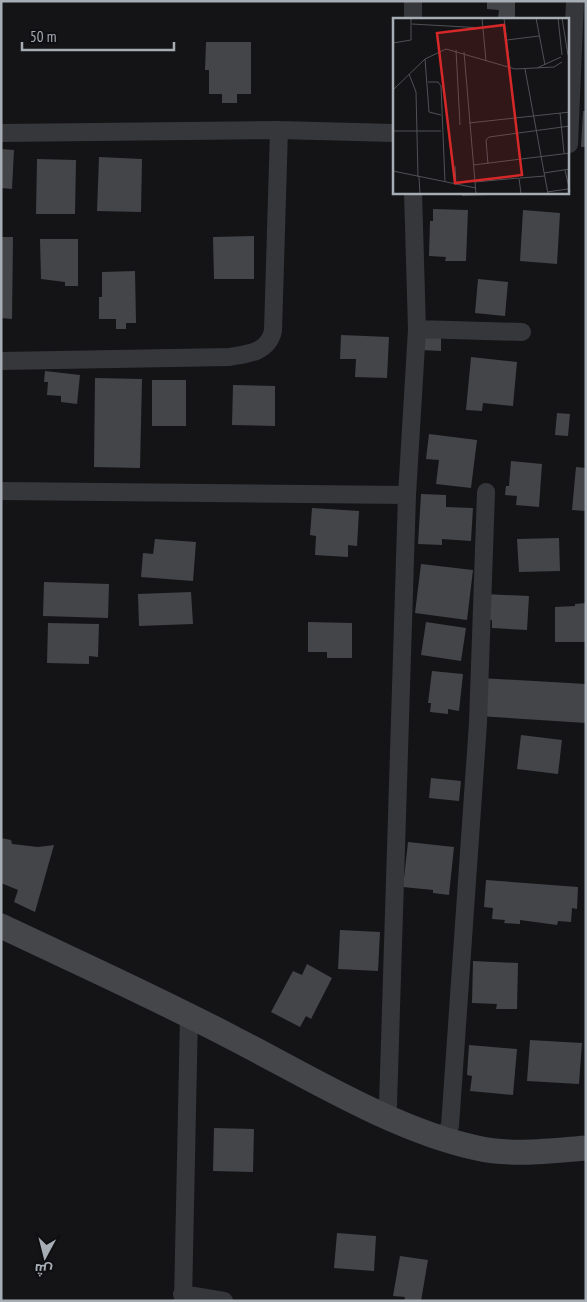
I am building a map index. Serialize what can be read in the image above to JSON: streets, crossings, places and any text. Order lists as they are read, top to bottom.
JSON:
{
  "scale_bar": "50 m",
  "north": "bottom"
}
